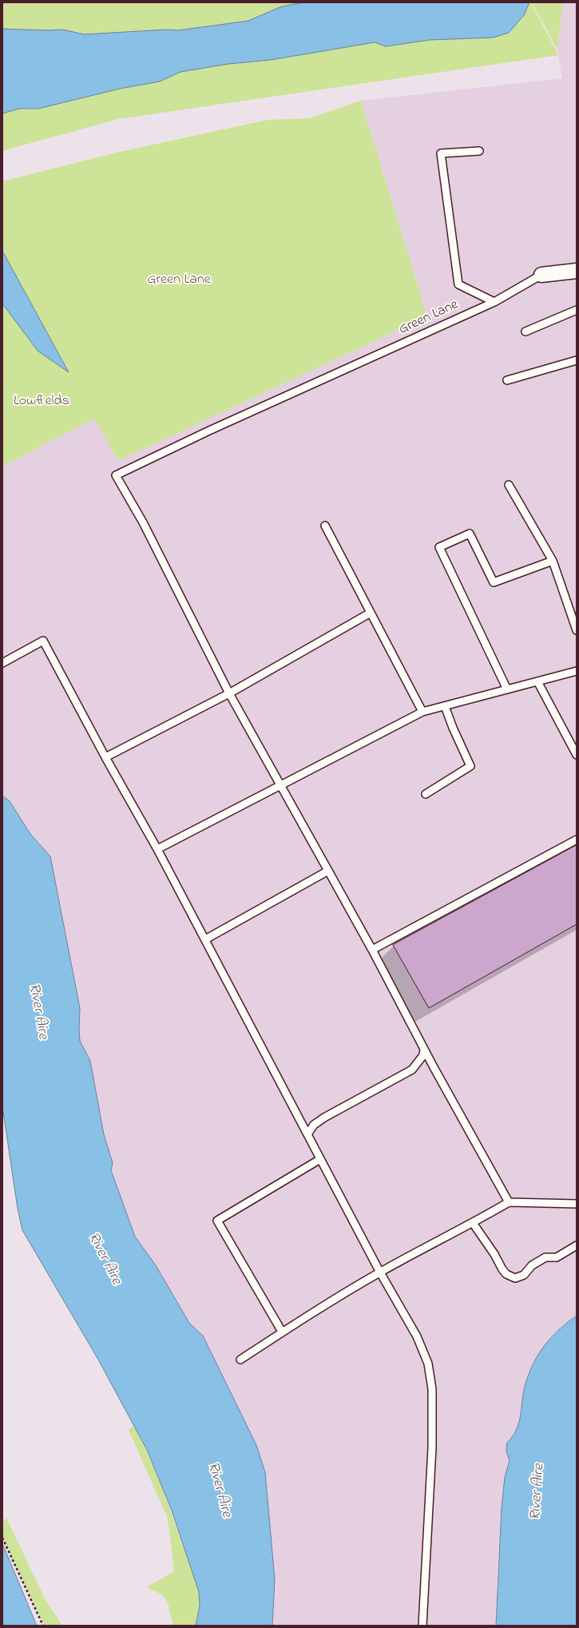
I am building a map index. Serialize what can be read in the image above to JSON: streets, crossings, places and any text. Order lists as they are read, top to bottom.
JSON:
{
  "streets": {
    "lane": ["Green Lane"]
  },
  "water": ["River Aire"],
  "parks": ["Green Lane", "Lowfields"]
}
